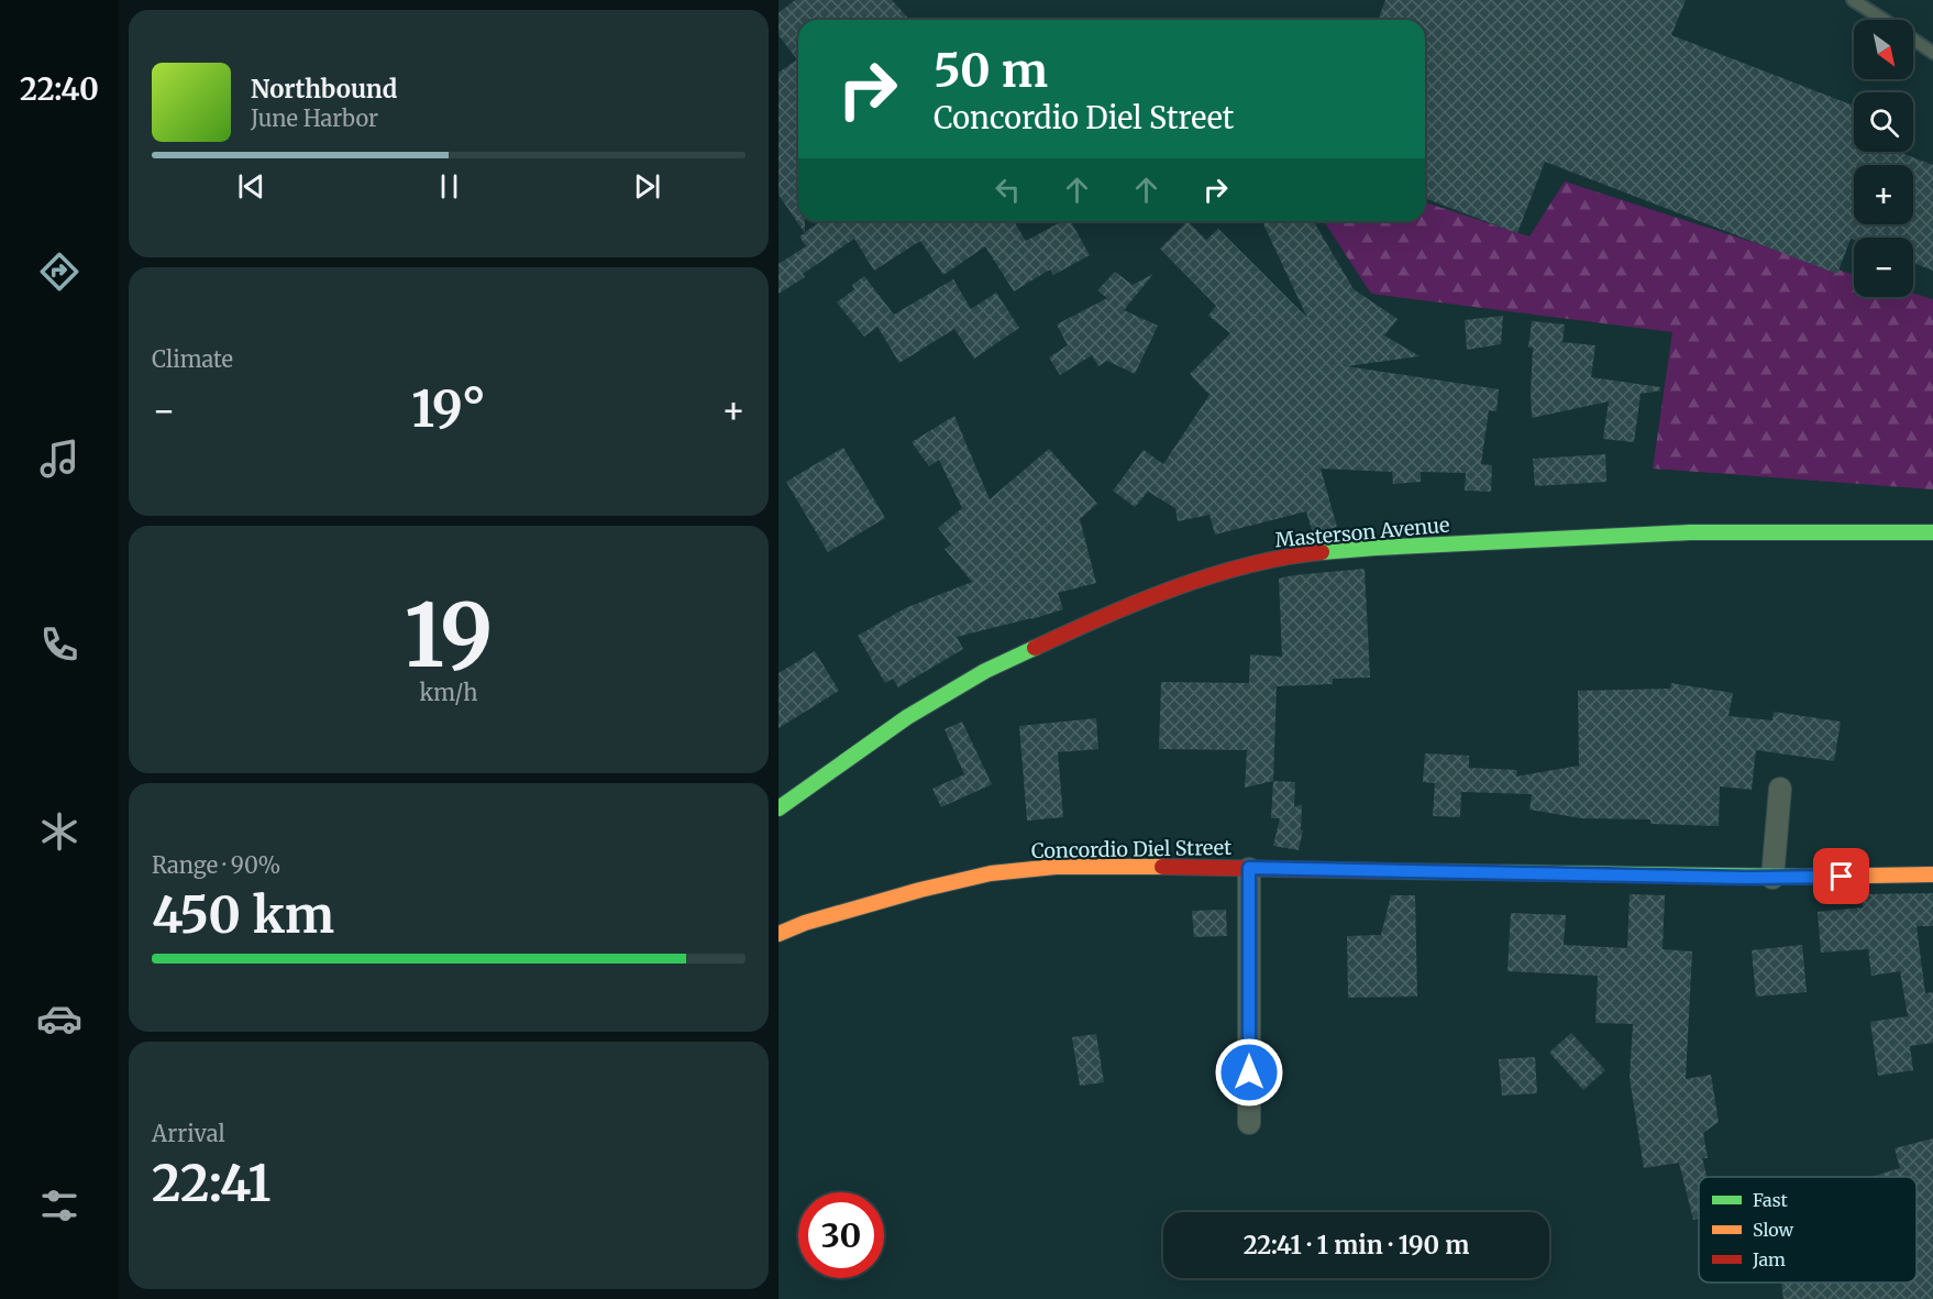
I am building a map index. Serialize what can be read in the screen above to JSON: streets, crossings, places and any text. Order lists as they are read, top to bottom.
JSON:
{
  "streets": {
    "main road": ["Masterson Avenue", "Concordio Diel Street"]
  },
  "legend": ["Fast", "Slow", "Jam"],
  "north": "bottom right",
  "page": {
    "tabs": "22:40",
    "map_buttons": ["+", "−"],
    "turn": ["50 m", "Concordio Diel Street"],
    "song": ["Northbound", "June Harbor"],
    "tile": [
      "Climate",
      ["19", "km/h"],
      ["Range · 90%", "450 km"],
      ["Arrival", "22:41"]
    ],
    "heat": ["−", "19°", "+"],
    "limit": "30",
    "trip": "22:41 · 1 min · 190 m"
  }
}
